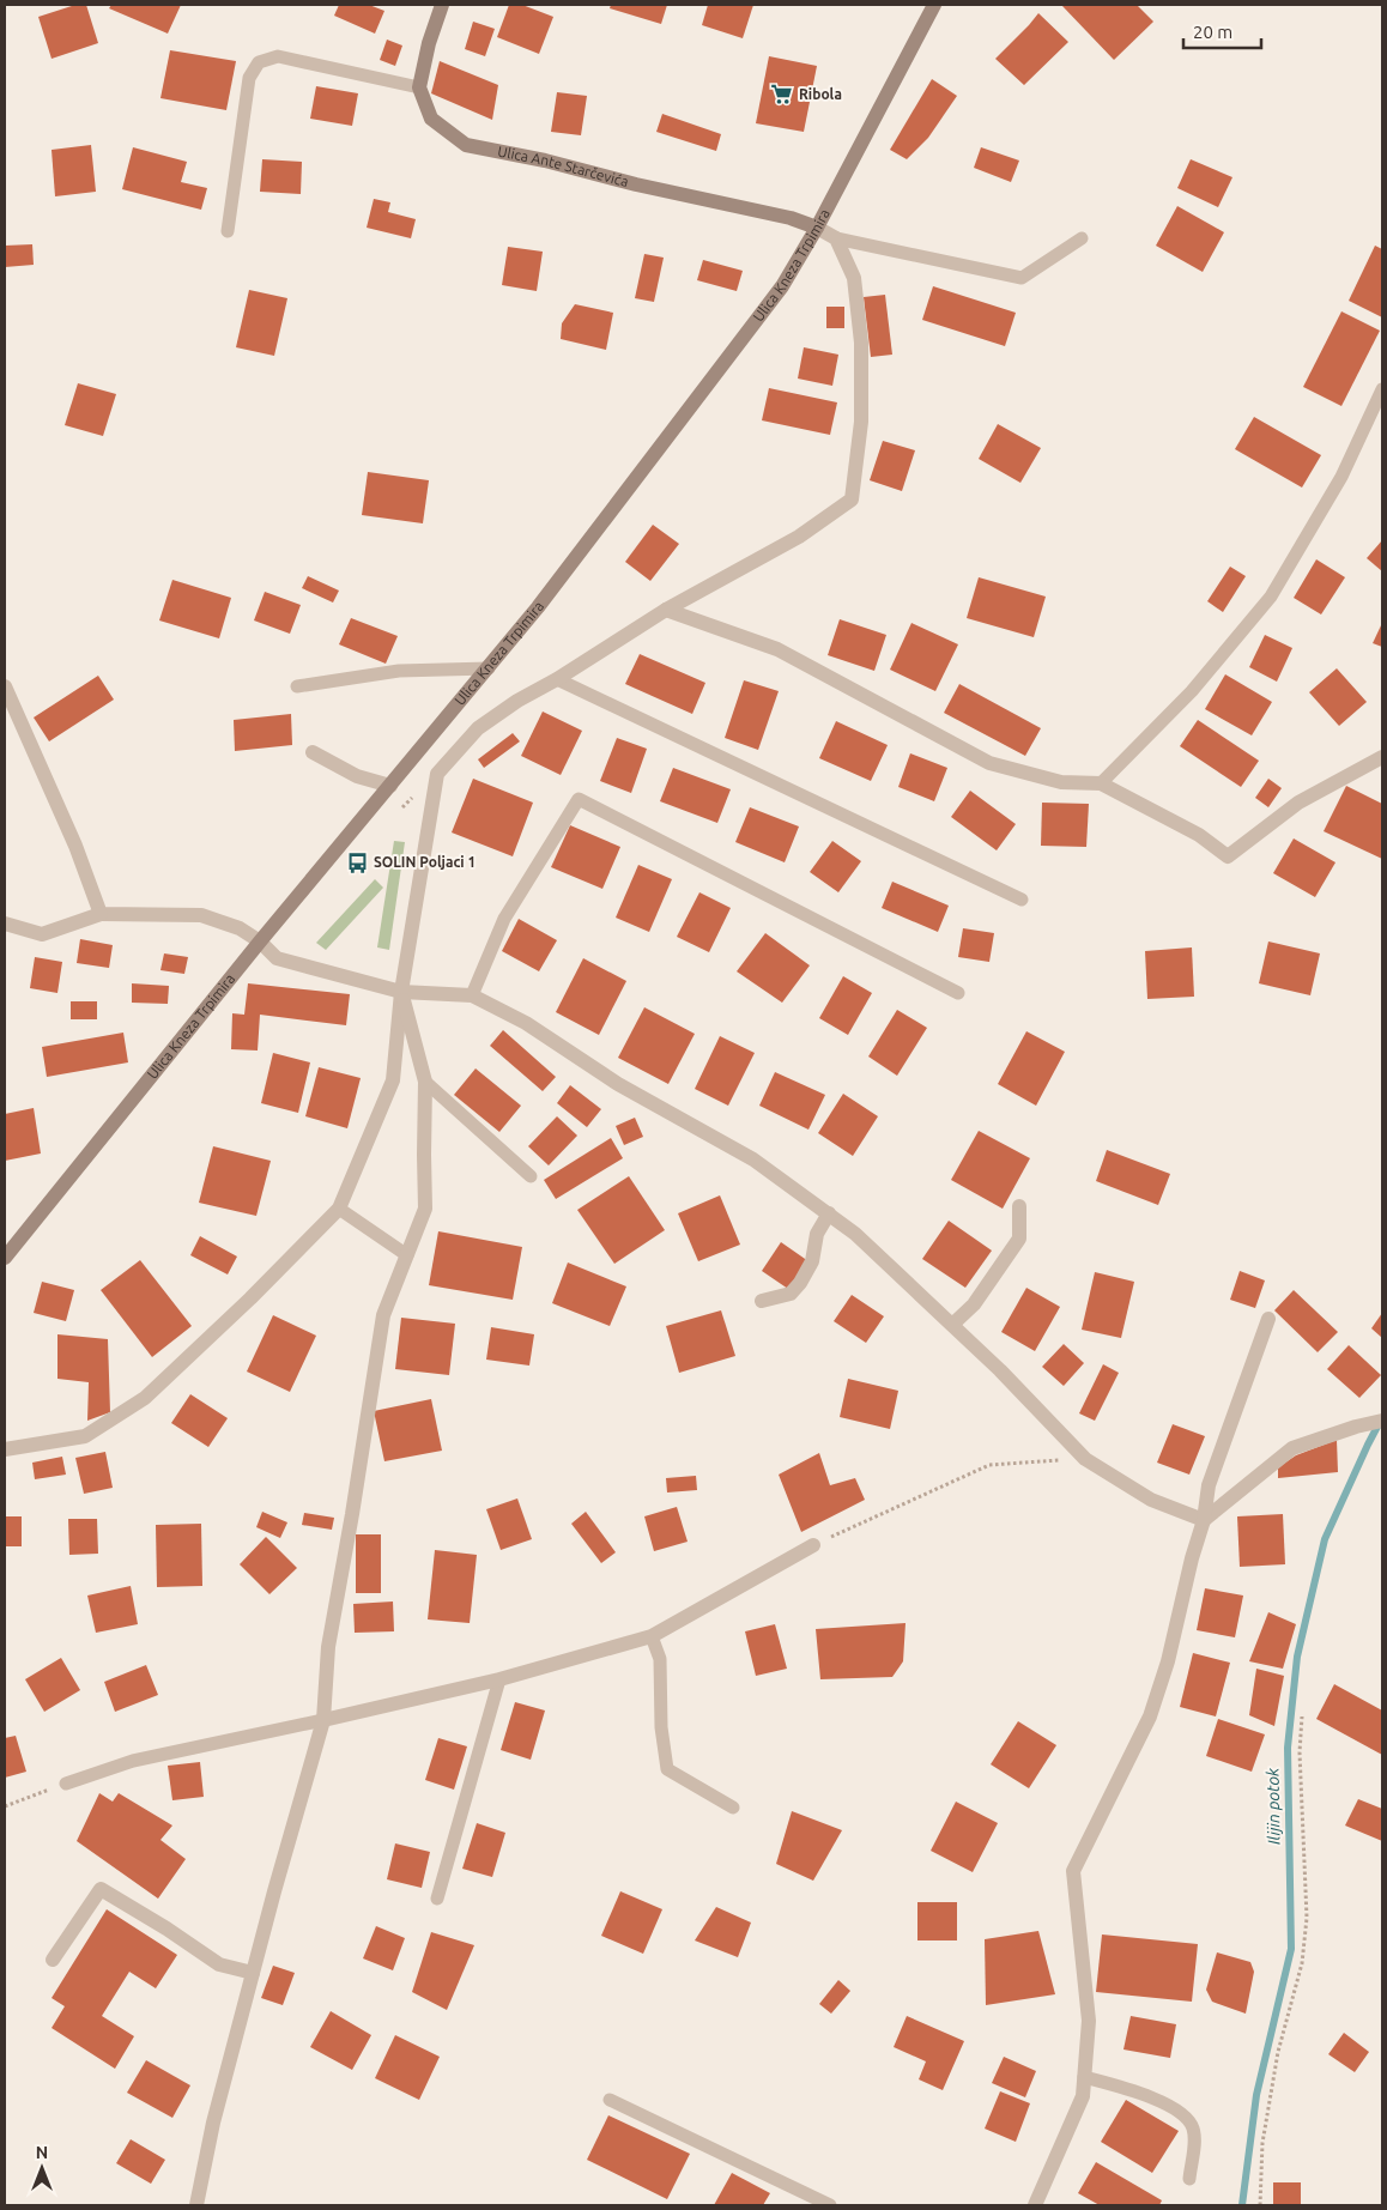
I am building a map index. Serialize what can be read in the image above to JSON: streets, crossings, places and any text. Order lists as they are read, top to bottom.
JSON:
{
  "streets": {
    "main road": ["Ulica Ante Starčevića", "Ulica Kneza Trpimira"]
  },
  "crossings": [
    ["Ulica Ante Starčevića", "Ulica Kneza Trpimira"]
  ],
  "water": ["Ilijin potok"],
  "places": {
    "supermarket": ["Ribola"],
    "bus stop": ["SOLIN Poljaci 1"]
  },
  "scale_bar": "20 m",
  "north": "top"
}
